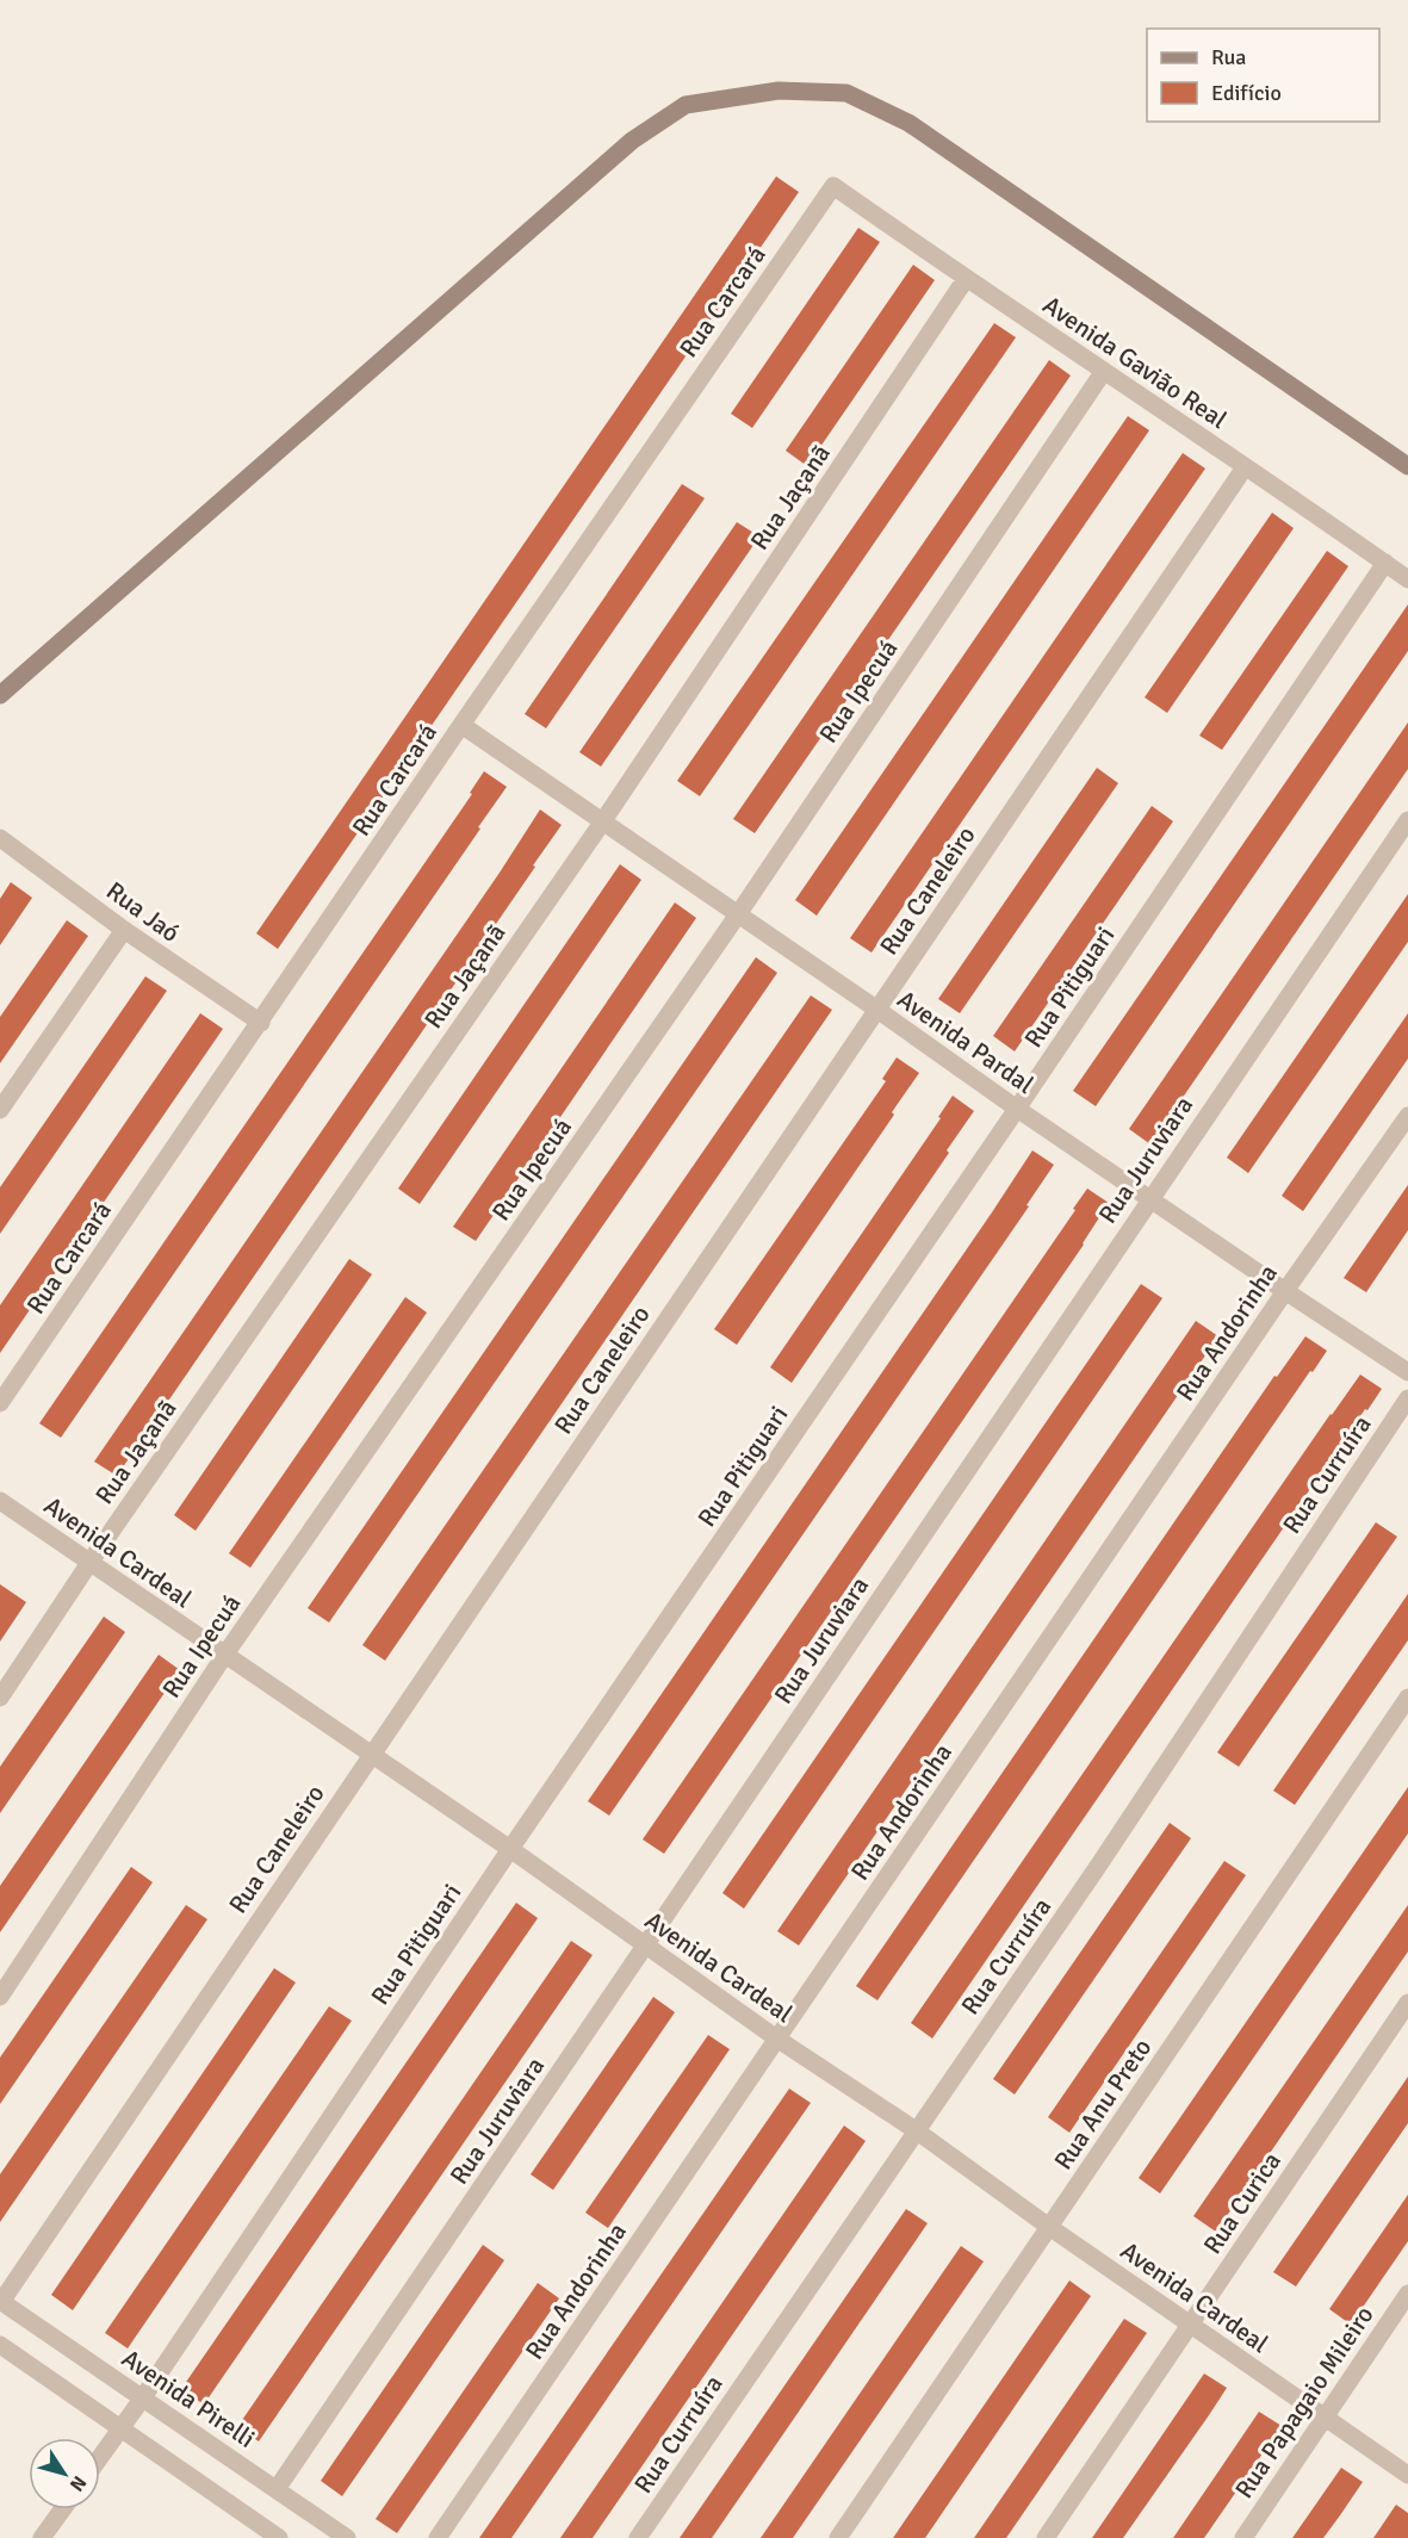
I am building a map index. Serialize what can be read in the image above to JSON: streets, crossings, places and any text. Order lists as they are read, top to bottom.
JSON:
{
  "streets": {
    "street": [
      "Rua Carcará",
      "Avenida Gavião Real",
      "Rua Jaçanã",
      "Rua Ipecuá",
      "Rua Caneleiro",
      "Rua Jaó",
      "Rua Pitiguari",
      "Avenida Pardal",
      "Rua Juruviara",
      "Rua Andorinha",
      "Rua Curruíra",
      "Avenida Cardeal",
      "Rua Anu Preto",
      "Rua Curica",
      "Avenida Pirelli",
      "Rua Papagaio Mileiro"
    ]
  },
  "crossings": [
    ["Rua Carcará", "Avenida Gavião Real"],
    ["Rua Carcará", "Rua Jaó"],
    ["Rua Carcará", "Avenida Pardal"],
    ["Avenida Gavião Real", "Rua Jaçanã"],
    ["Avenida Gavião Real", "Rua Ipecuá"],
    ["Avenida Gavião Real", "Rua Caneleiro"],
    ["Avenida Gavião Real", "Rua Pitiguari"],
    ["Rua Jaçanã", "Avenida Pardal"],
    ["Rua Jaçanã", "Avenida Cardeal"],
    ["Rua Ipecuá", "Avenida Pardal"],
    ["Rua Ipecuá", "Avenida Cardeal"],
    ["Rua Caneleiro", "Avenida Pardal"],
    ["Rua Caneleiro", "Avenida Cardeal"],
    ["Rua Caneleiro", "Avenida Pirelli"],
    ["Rua Pitiguari", "Avenida Pardal"],
    ["Rua Pitiguari", "Avenida Cardeal"],
    ["Rua Pitiguari", "Avenida Pirelli"],
    ["Avenida Pardal", "Rua Juruviara"],
    ["Avenida Pardal", "Rua Andorinha"],
    ["Rua Juruviara", "Avenida Cardeal"],
    ["Rua Juruviara", "Avenida Pirelli"],
    ["Rua Andorinha", "Avenida Cardeal"],
    ["Rua Curruíra", "Avenida Cardeal"],
    ["Avenida Cardeal", "Rua Anu Preto"],
    ["Avenida Cardeal", "Rua Curica"],
    ["Avenida Cardeal", "Rua Papagaio Mileiro"]
  ],
  "legend": ["Rua", "Edifício"],
  "north": "bottom right"
}
